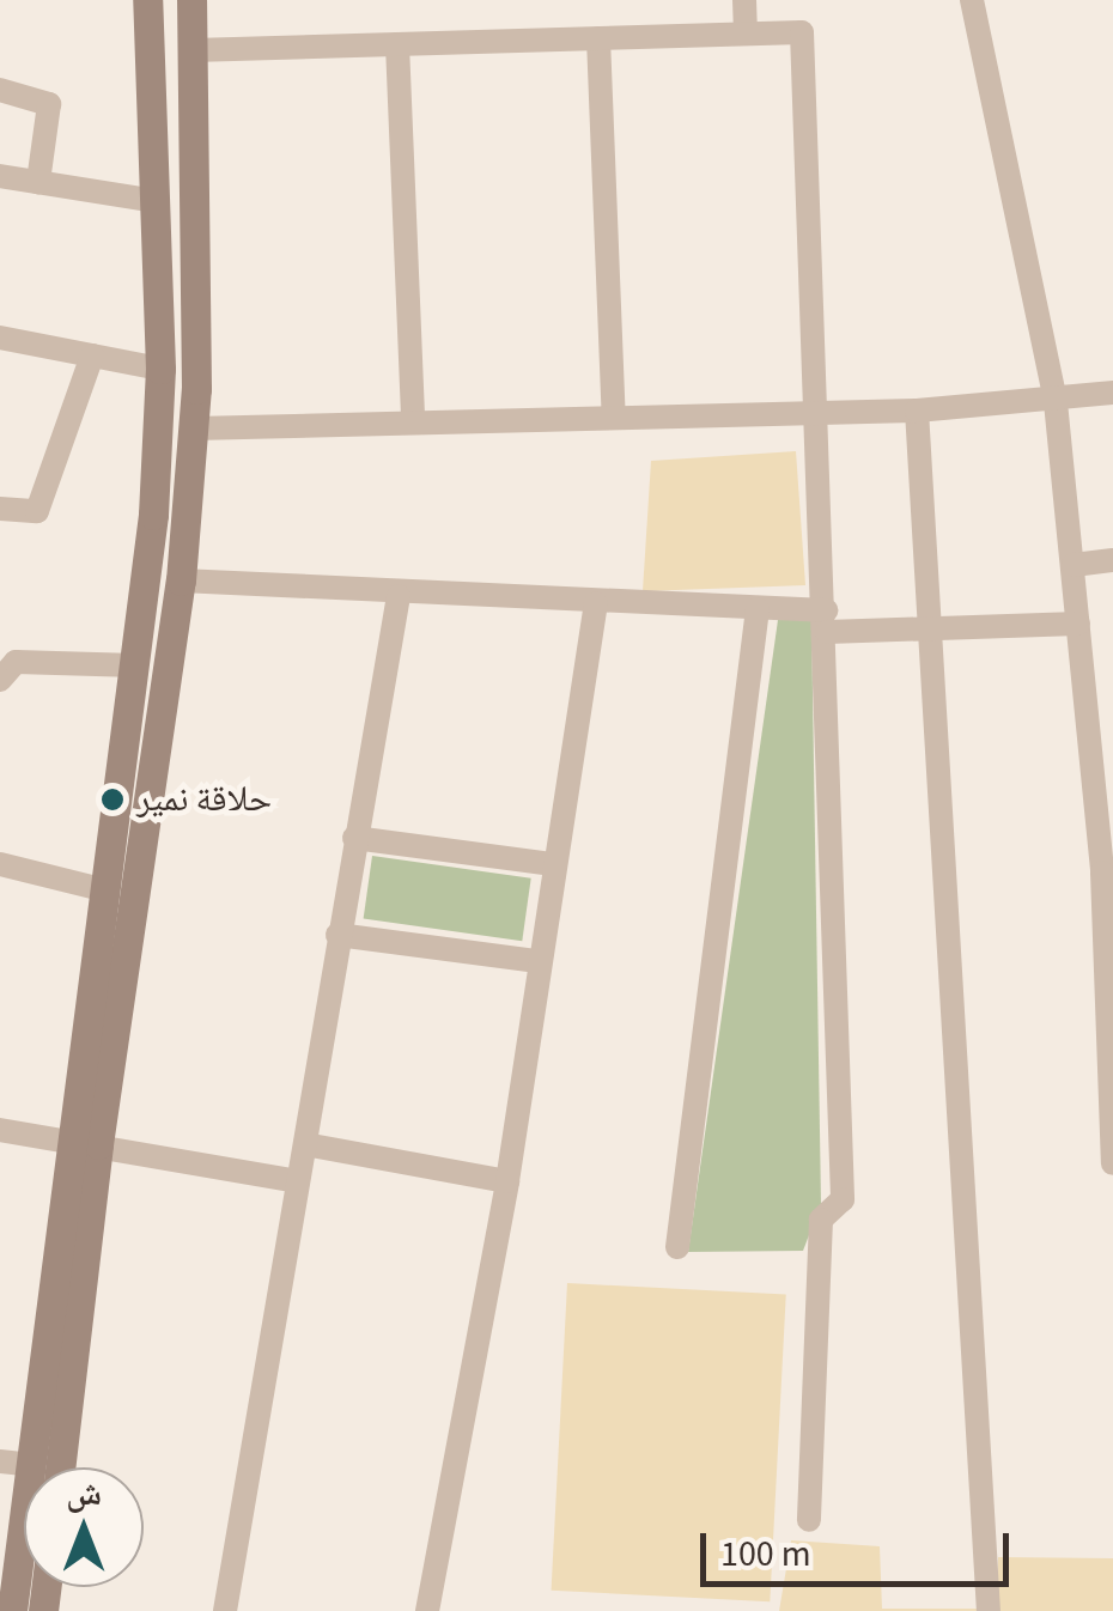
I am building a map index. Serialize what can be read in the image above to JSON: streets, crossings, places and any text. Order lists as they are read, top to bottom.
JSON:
{
  "places": ["حلاقة نمير"],
  "scale_bar": "100 m",
  "north": "top"
}
